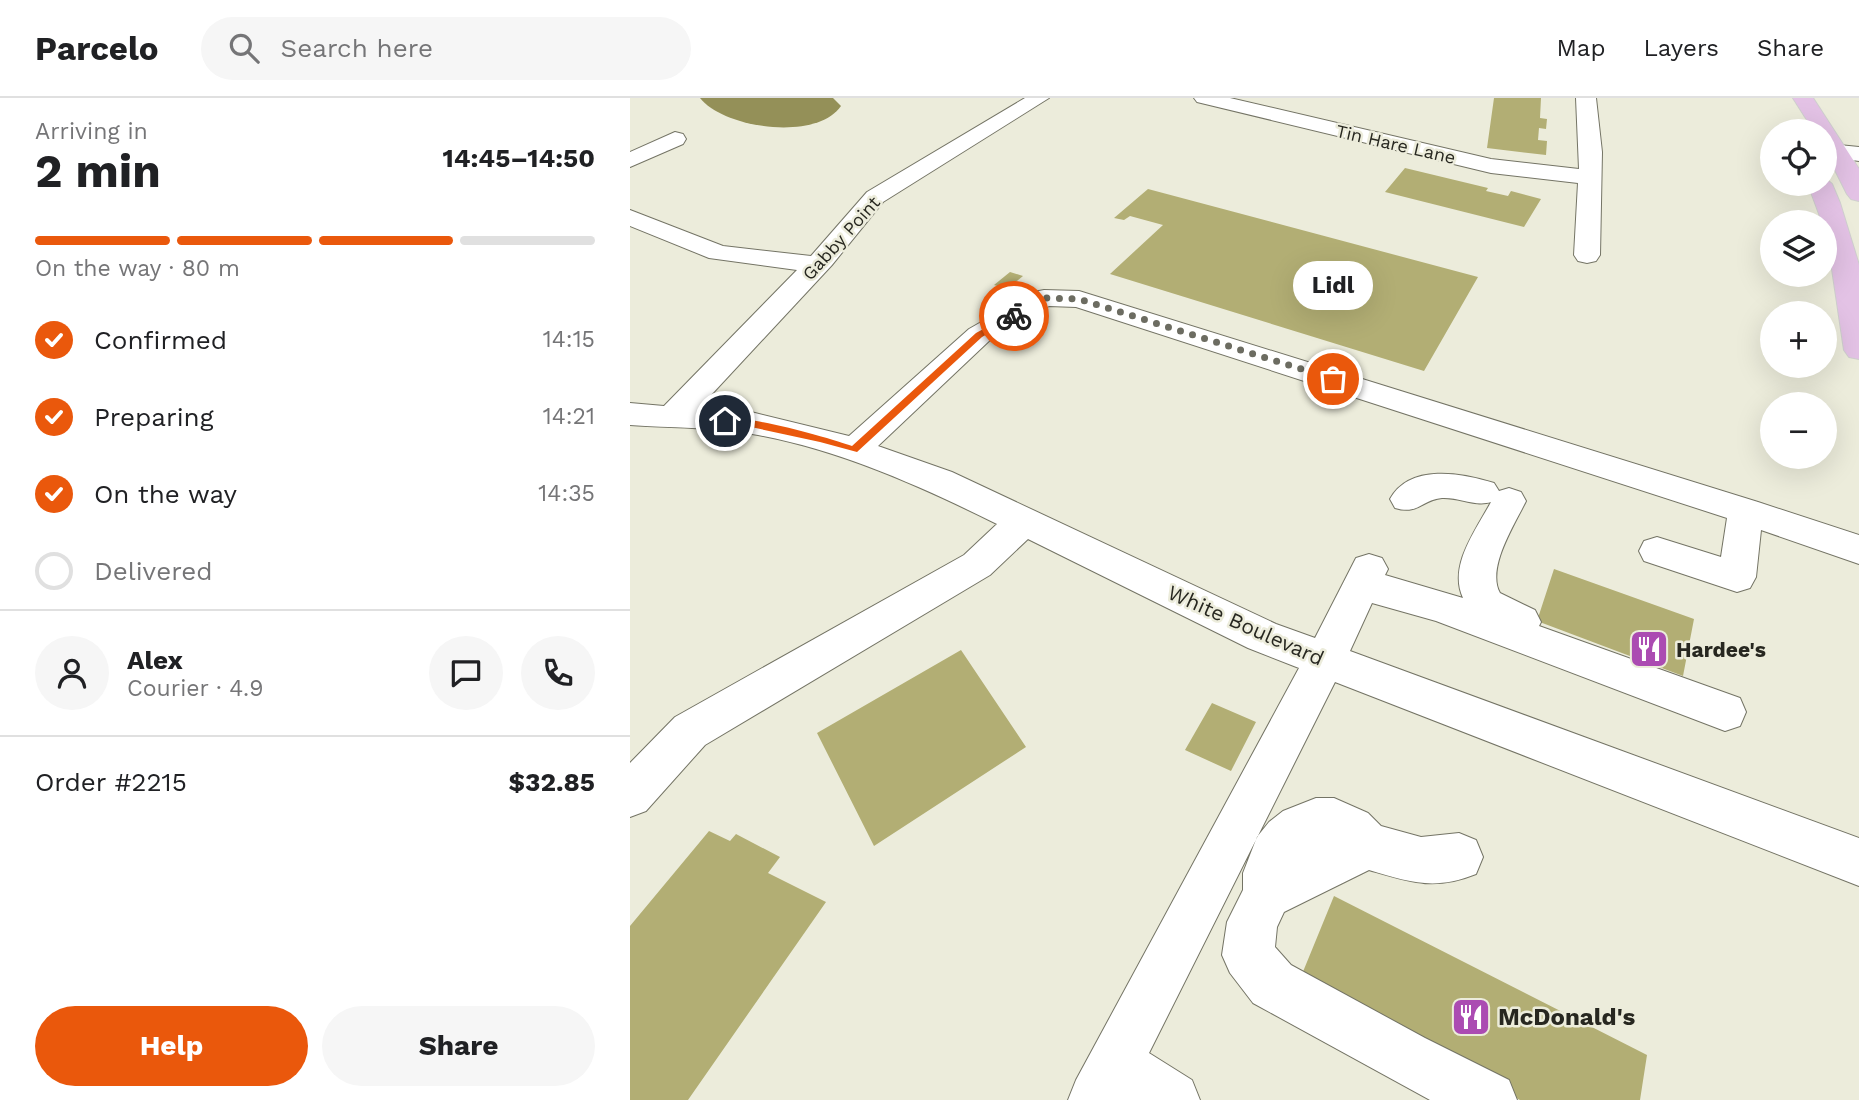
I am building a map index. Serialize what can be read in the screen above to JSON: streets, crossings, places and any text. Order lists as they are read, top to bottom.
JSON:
{
  "streets": {
    "street": ["Tin Hare Lane", "Gabby Point", "White Boulevard"]
  },
  "crossings": [
    ["Gabby Point", "White Boulevard"]
  ],
  "places": {
    "other": ["Lidl"],
    "restaurant": ["Hardee's", "McDonald's"]
  },
  "page": {
    "header": "Parcelo",
    "search": "Search here",
    "nav": ["Map", "Layers", "Share"],
    "heading": ["2 min", "Arriving in", "14:45–14:50"],
    "panel": [
      "Alex",
      "Courier · 4.9",
      "Order #2215",
      "$32.85"
    ],
    "map_buttons": ["+", "−"],
    "bar": "On the way · 80 m",
    "bubble": "Lidl",
    "list": [
      ["Confirmed", "14:15"],
      ["Preparing", "14:21"],
      ["On the way", "14:35"],
      "Delivered"
    ],
    "buttons": ["Help", "Share"]
  }
}
